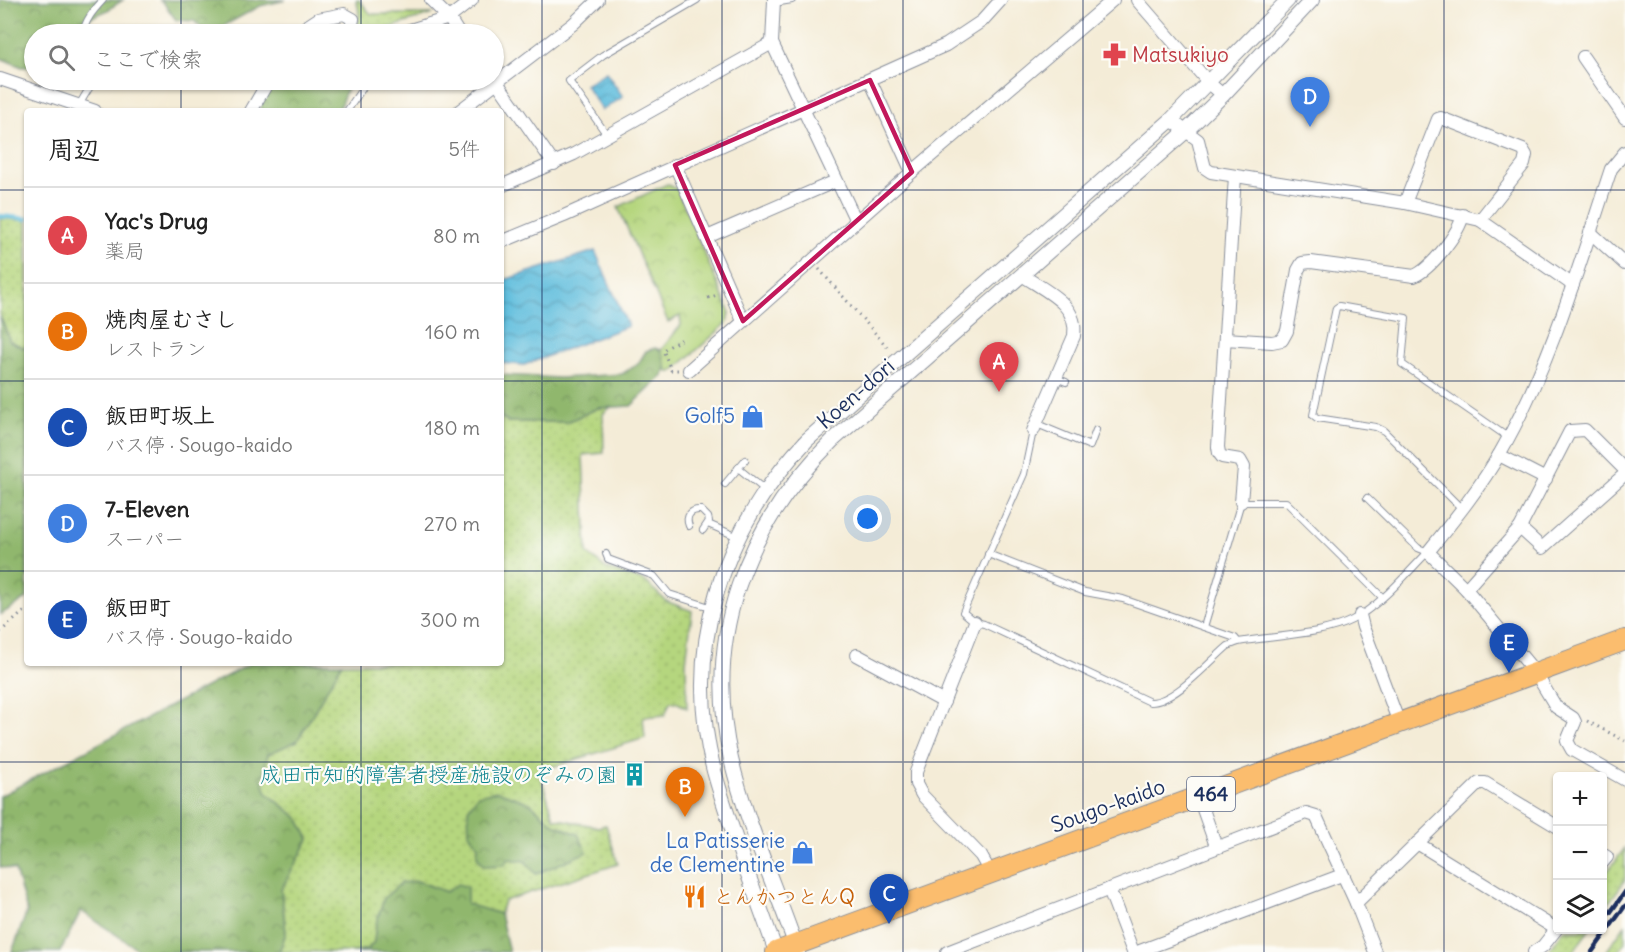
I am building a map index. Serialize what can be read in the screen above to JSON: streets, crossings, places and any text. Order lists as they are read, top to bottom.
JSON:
{
  "streets": {
    "highway": ["464", "Sougo-kaido"],
    "street": ["Koen-dori"]
  },
  "crossings": [
    ["Koen-dori", "Sougo-kaido"]
  ],
  "places": {
    "pharmacy": ["Matsukiyo"],
    "shop": ["Golf5", "La Patisserie de Clementine"],
    "building": ["成田市知的障害者授産施設のぞみの園"],
    "restaurant": ["とんかつとんQ"]
  },
  "page": {
    "search": "ここで検索",
    "pins": [
      "D",
      "A",
      "E",
      "B",
      "C"
    ],
    "heading": ["周辺", "5件"],
    "list": [
      {
        "mark": "A",
        "name": "Yac's Drug",
        "note": "薬局",
        "value": "80 m"
      },
      {
        "mark": "B",
        "name": "焼肉屋むさし",
        "note": "レストラン",
        "value": "160 m"
      },
      {
        "mark": "C",
        "name": "飯田町坂上",
        "note": "バス停 · Sougo-kaido",
        "value": "180 m"
      },
      {
        "mark": "D",
        "name": "7-Eleven",
        "note": "スーパー",
        "value": "270 m"
      },
      {
        "mark": "E",
        "name": "飯田町",
        "note": "バス停 · Sougo-kaido",
        "value": "300 m"
      }
    ],
    "map_buttons": ["+", "−"]
  }
}
